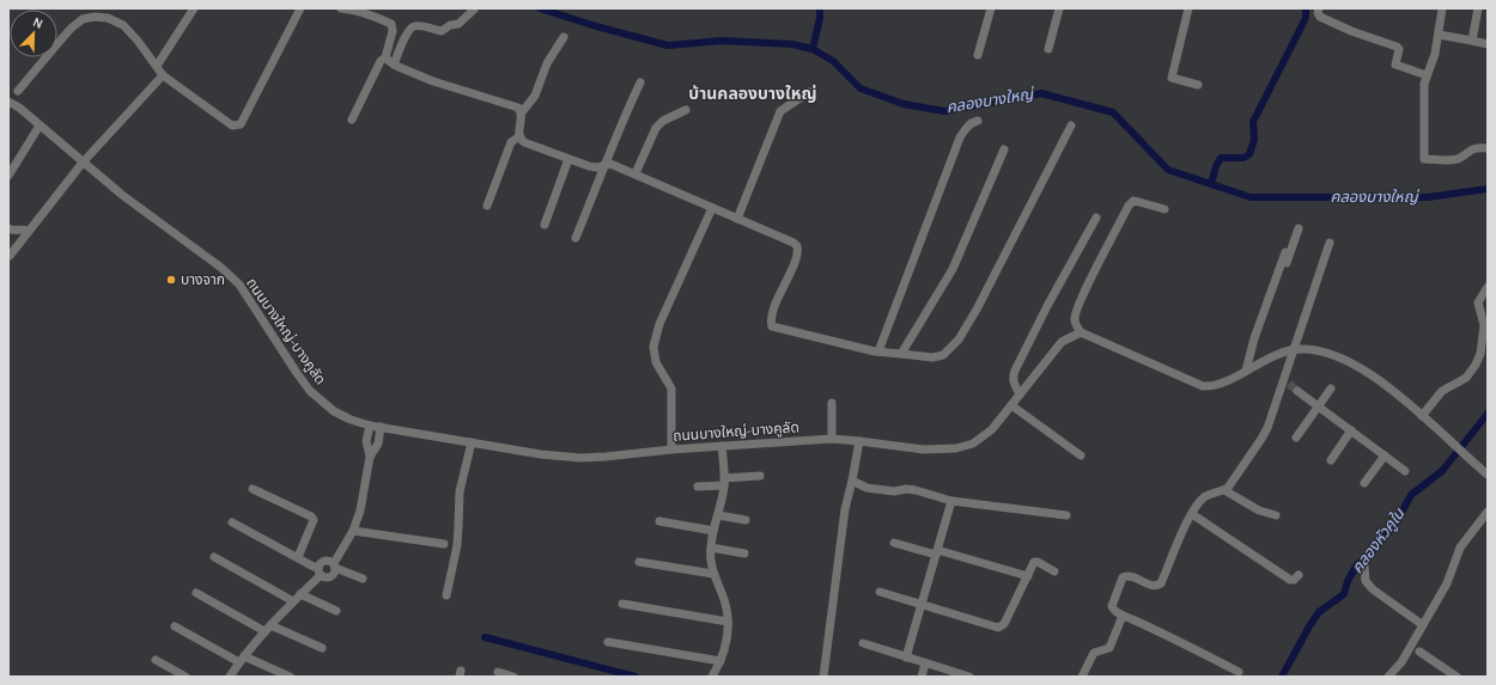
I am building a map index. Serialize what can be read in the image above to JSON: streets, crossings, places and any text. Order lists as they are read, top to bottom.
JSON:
{
  "streets": {
    "street": ["ถนนบางใหญ่-บางคูลัด"]
  },
  "districts": ["บ้านคลองบางใหญ่"],
  "water": ["คลองบางใหญ่", "คลองหัวคูใน"],
  "places": ["บางจาก"],
  "north": "top right"
}
